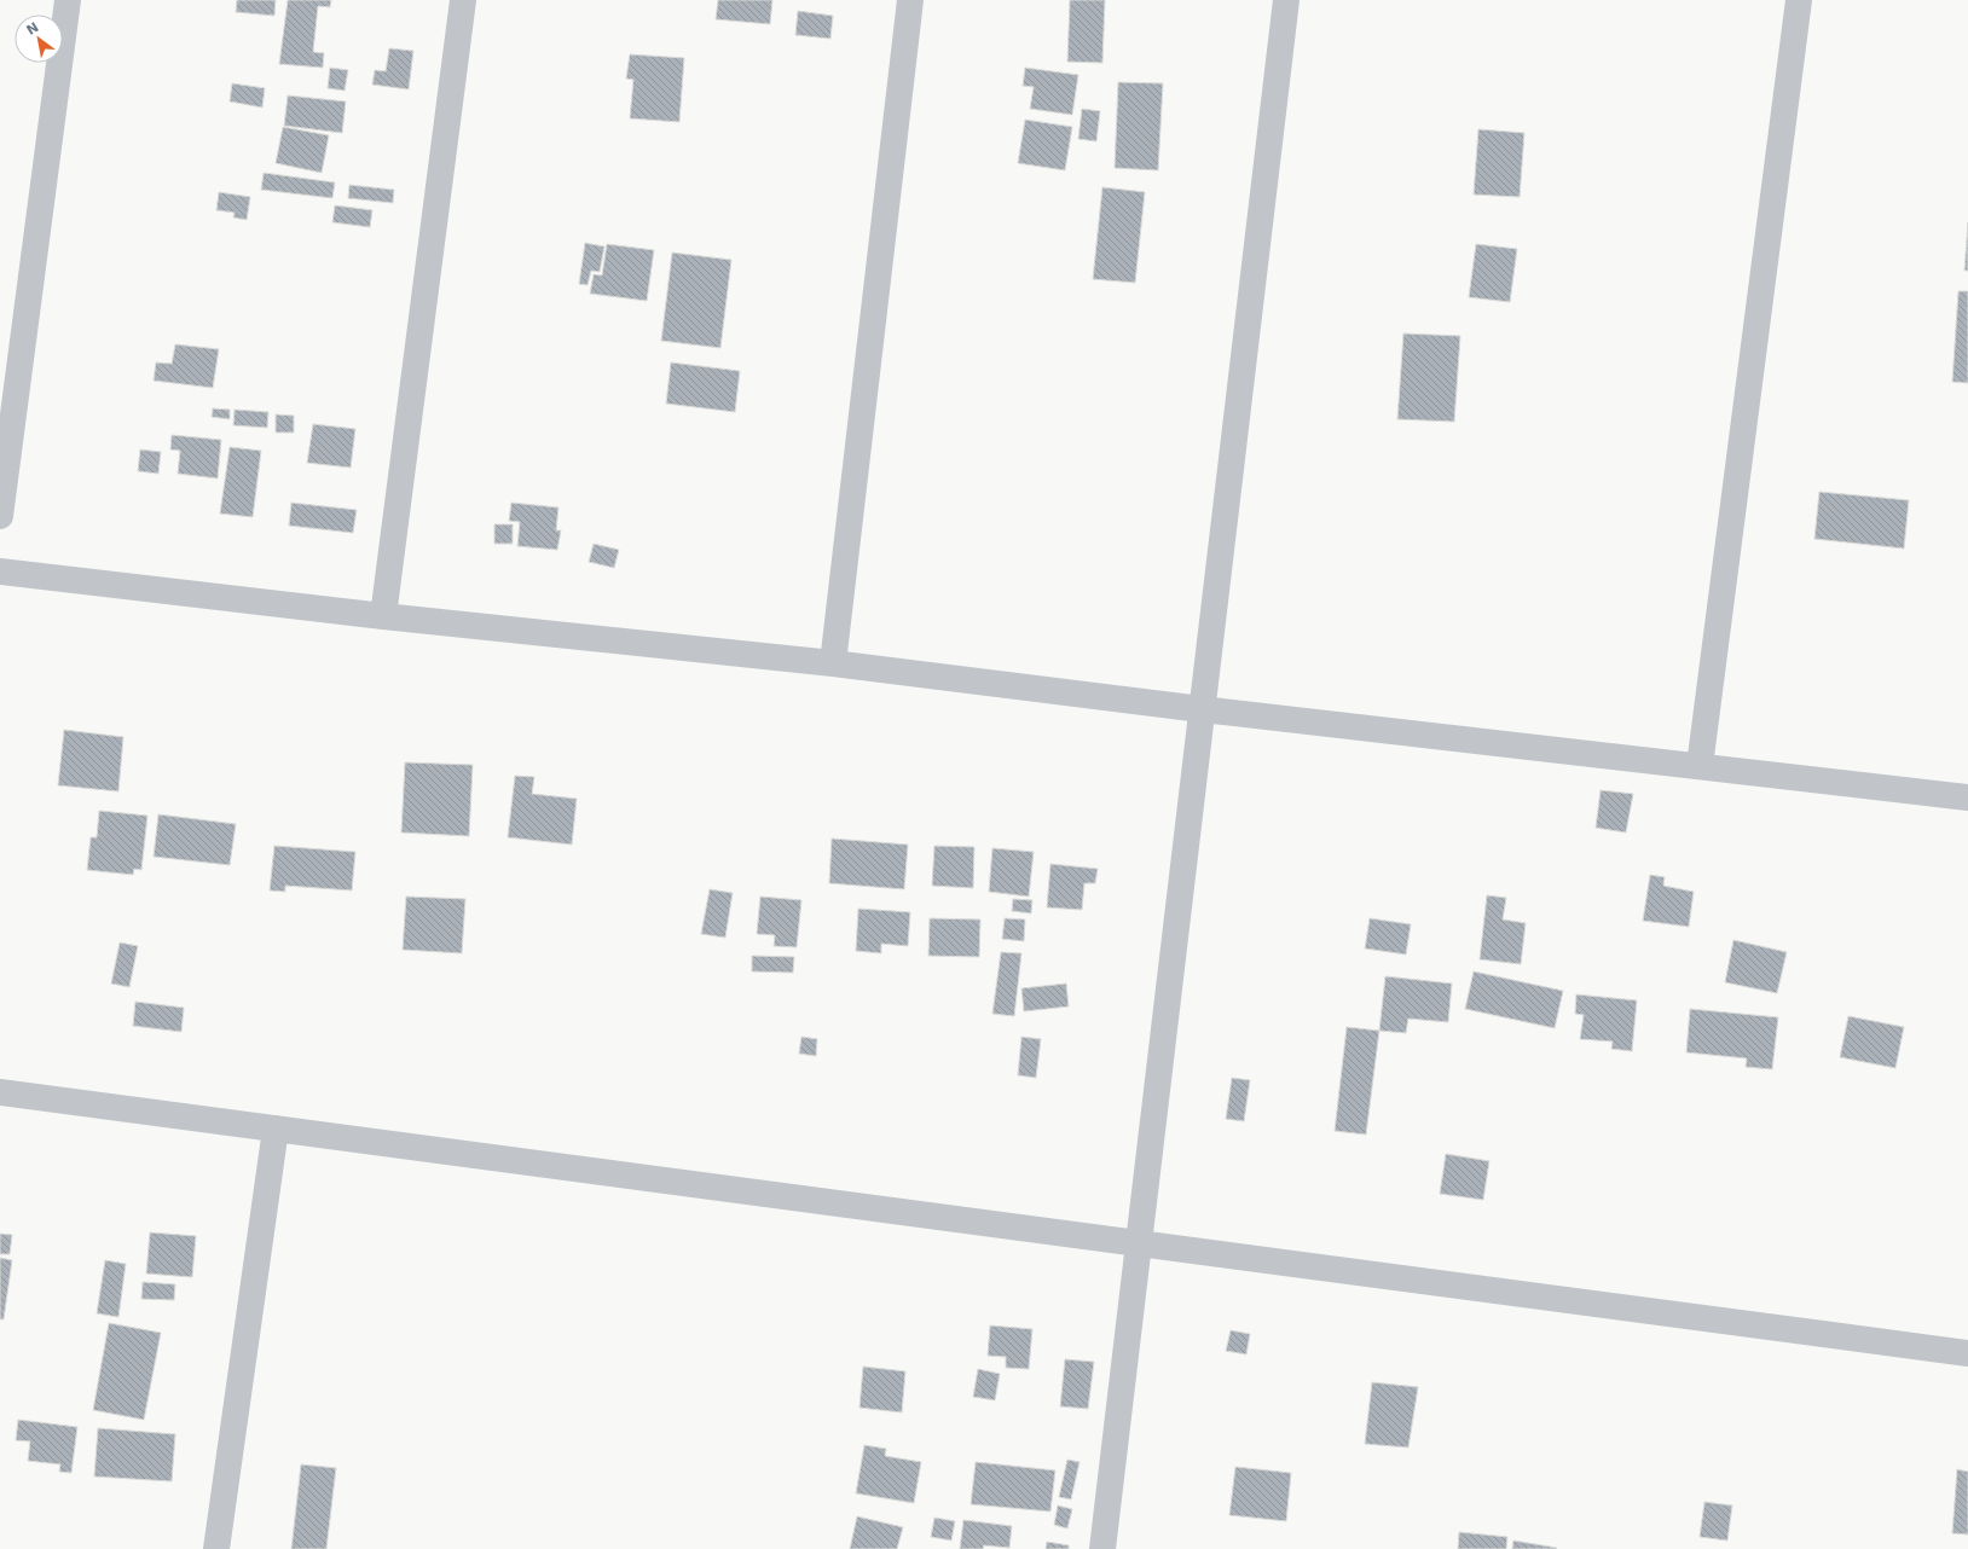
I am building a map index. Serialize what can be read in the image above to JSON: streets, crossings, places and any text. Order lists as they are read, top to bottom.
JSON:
{
  "north": "top left"
}
